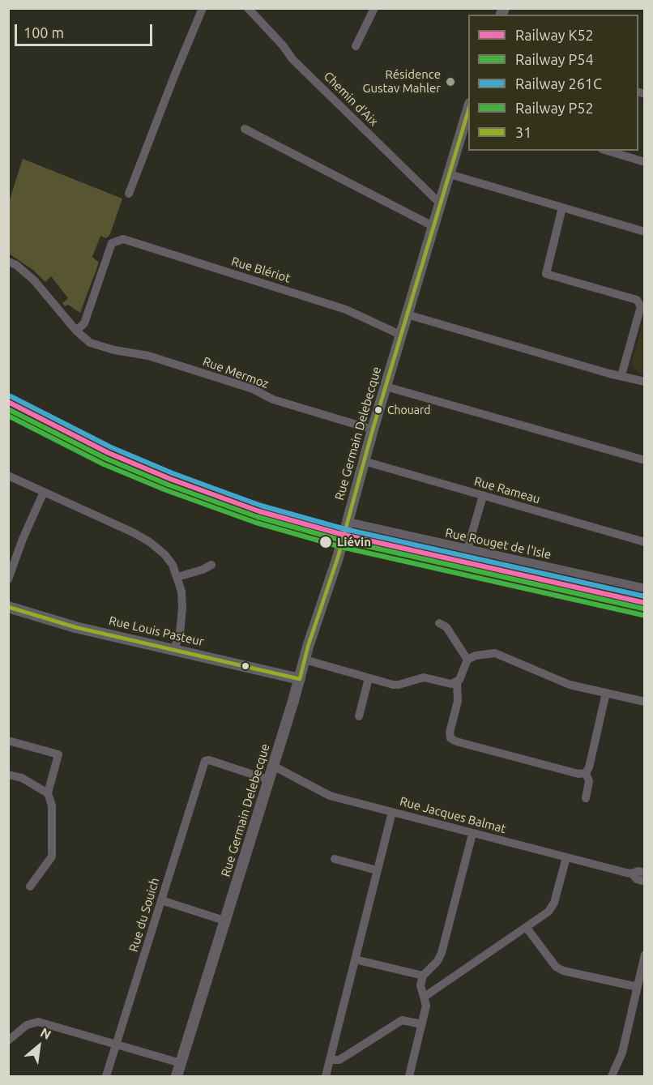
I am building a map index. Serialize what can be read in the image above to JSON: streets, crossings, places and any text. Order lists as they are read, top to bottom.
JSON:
{
  "streets": {
    "street": [
      "Chemin d'Aix",
      "Rue Blériot",
      "Rue Mermoz",
      "Rue Germain Delebecque",
      "Rue Rameau",
      "Rue Rouget de l'Isle",
      "Rue Louis Pasteur",
      "Rue Jacques Balmat",
      "Rue du Souich"
    ]
  },
  "crossings": [
    ["Chemin d'Aix", "Rue Germain Delebecque"],
    ["Rue Blériot", "Rue Mermoz"],
    ["Rue Blériot", "Rue Germain Delebecque"],
    ["Rue Mermoz", "Rue Germain Delebecque"],
    ["Rue Germain Delebecque", "Rue Rameau"],
    ["Rue Germain Delebecque", "Rue Rouget de l'Isle"],
    ["Rue Germain Delebecque", "Rue Louis Pasteur"],
    ["Rue Germain Delebecque", "Rue Jacques Balmat"],
    ["Rue Germain Delebecque", "Rue du Souich"]
  ],
  "places": ["Résidence Gustav Mahler", "Chouard", "Liévin"],
  "lines": [
    "transit line 31",
    "rail line 261C",
    "rail line K52",
    "rail line P54",
    "rail line P52"
  ],
  "legend": [
    "Railway K52",
    "Railway P54",
    "Railway 261C",
    "Railway P52",
    "31"
  ],
  "scale_bar": "100 m",
  "north": "top right"
}
